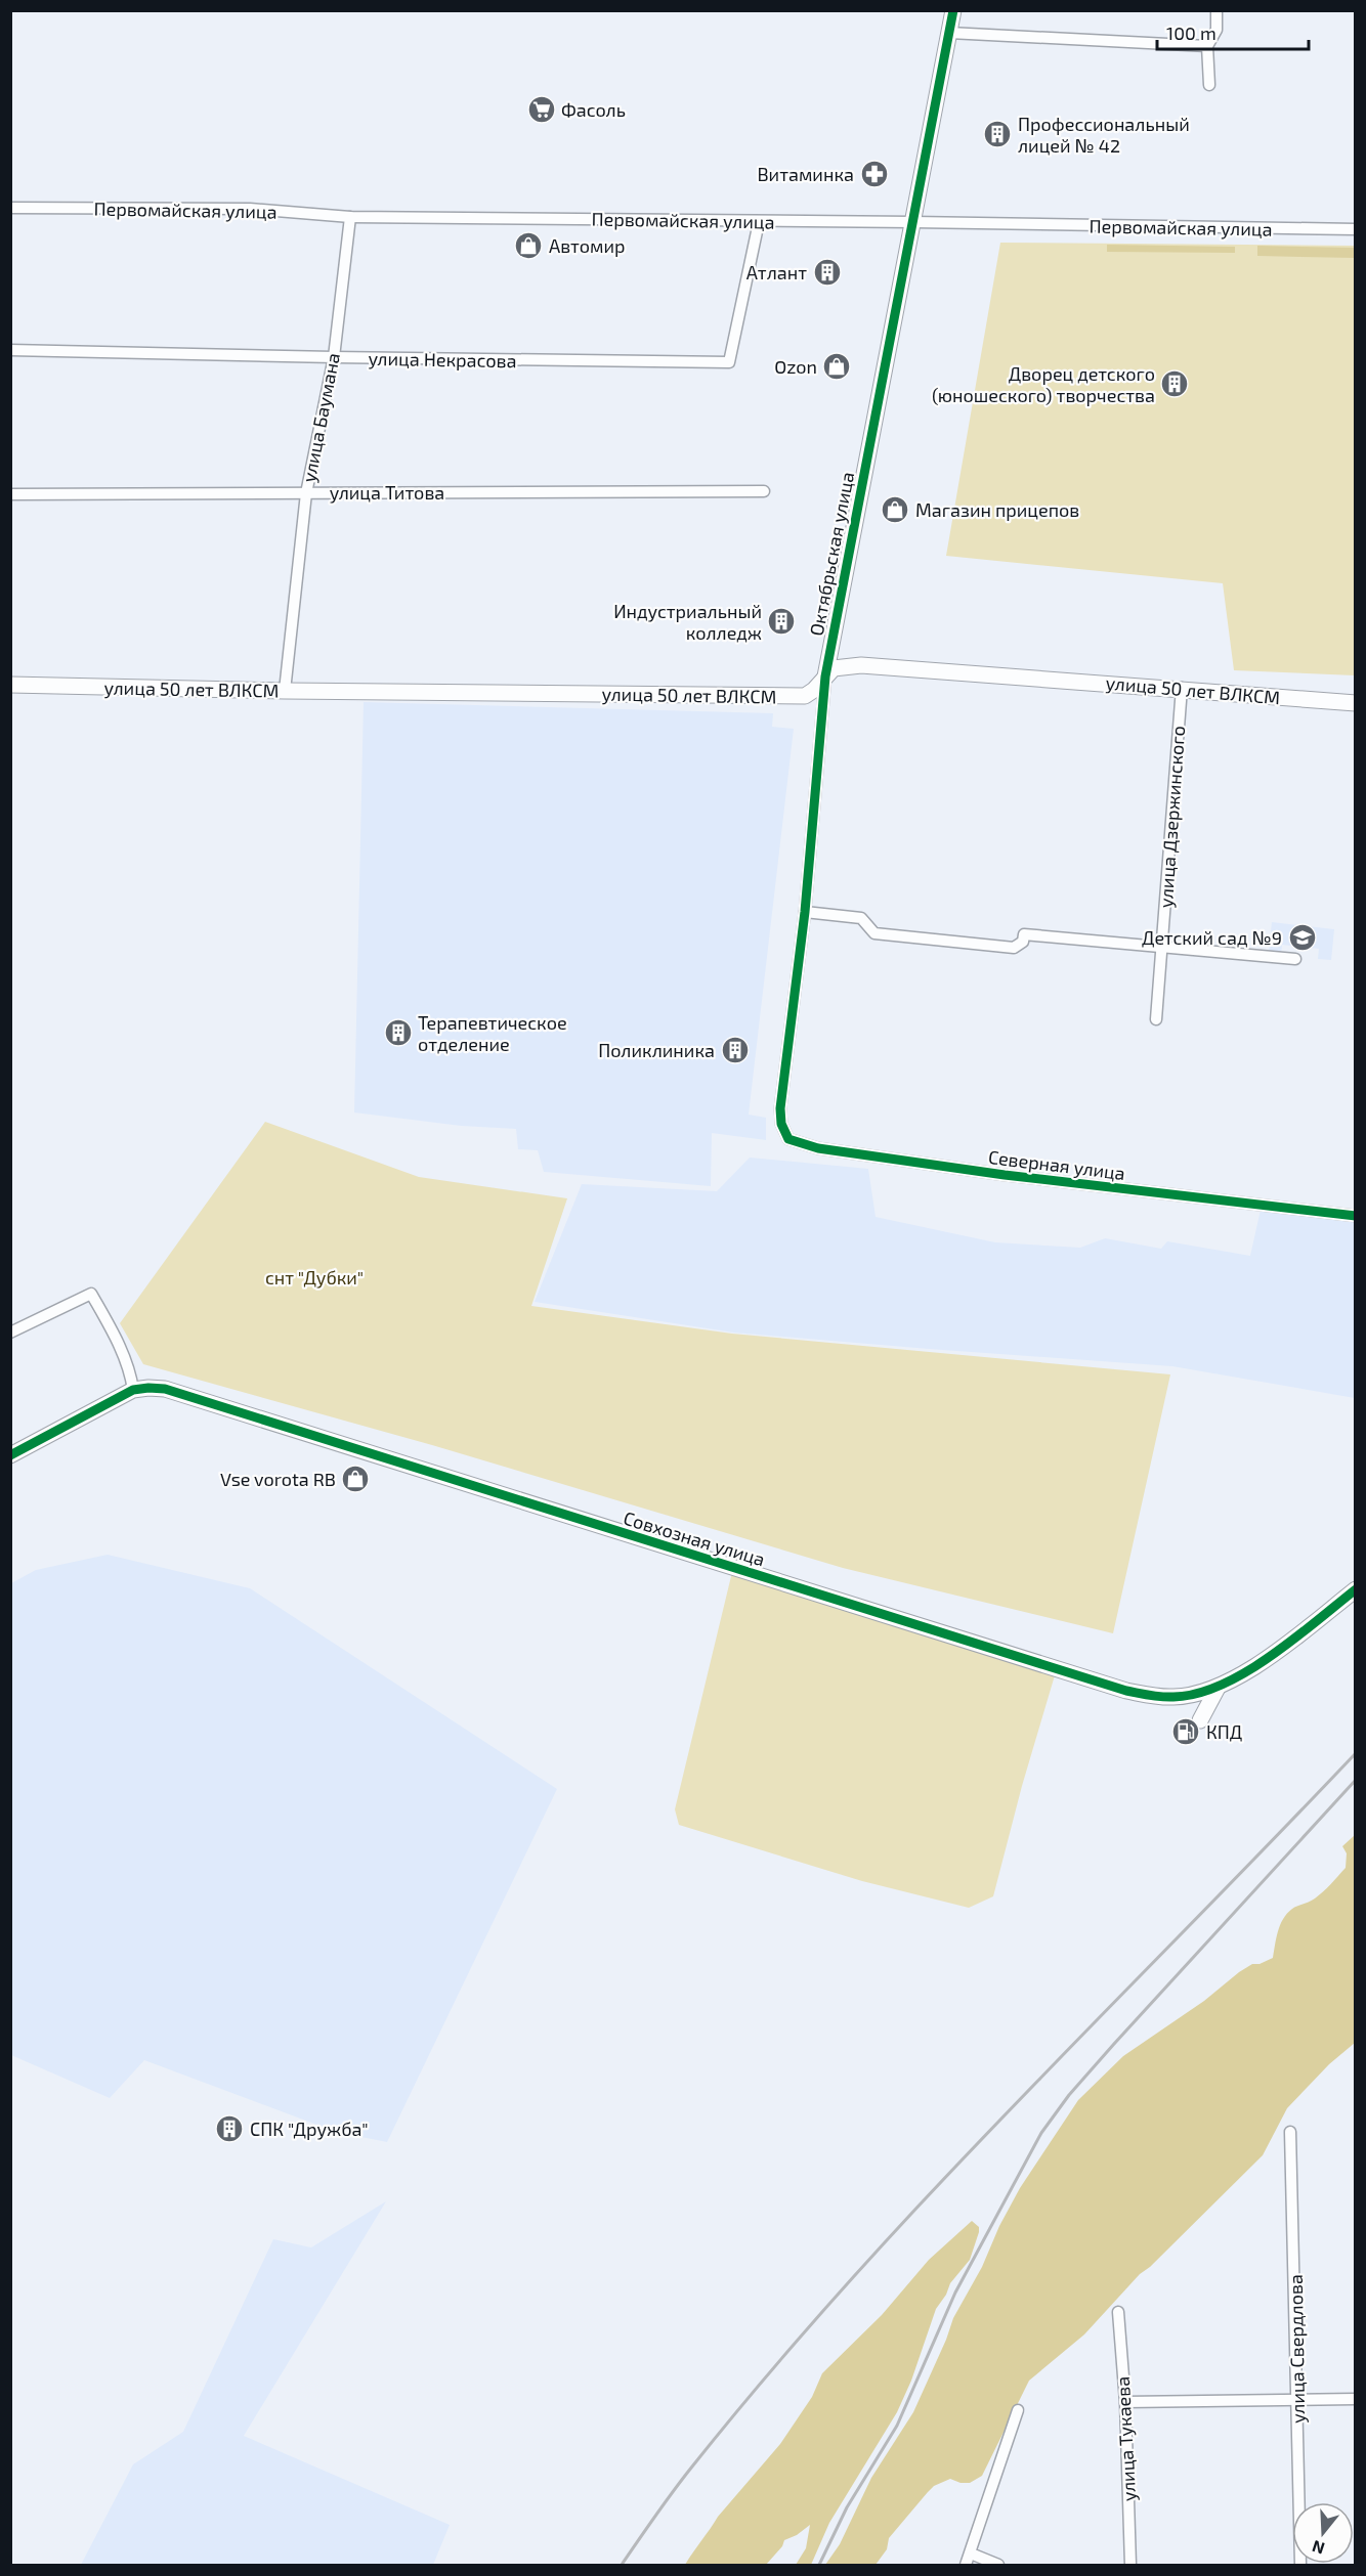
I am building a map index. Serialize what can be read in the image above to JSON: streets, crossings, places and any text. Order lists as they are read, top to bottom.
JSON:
{
  "streets": {
    "street": [
      "Первомайская улица",
      "улица Некрасова",
      "улица Баумана",
      "улица Титова",
      "Октябрьская улица",
      "улица 50 лет ВЛКСМ",
      "улица Дзержинского",
      "Северная улица",
      "Совхозная улица",
      "улица Свердлова",
      "улица Тукаева"
    ]
  },
  "crossings": [
    ["Первомайская улица", "улица Некрасова"],
    ["Первомайская улица", "улица Баумана"],
    ["Первомайская улица", "Октябрьская улица"],
    ["улица Некрасова", "улица Баумана"],
    ["улица Баумана", "улица Титова"],
    ["улица Баумана", "улица 50 лет ВЛКСМ"],
    ["Октябрьская улица", "улица 50 лет ВЛКСМ"],
    ["Октябрьская улица", "Северная улица"],
    ["улица 50 лет ВЛКСМ", "улица Дзержинского"]
  ],
  "parks": ["снт \"Дубки\""],
  "places": {
    "supermarket": ["Фасоль"],
    "building": [
      "Профессиональный лицей № 42",
      "Атлант",
      "Дворец детского (юношеского) творчества",
      "Индустриальный колледж",
      "Терапевтическое отделение",
      "Поликлиника",
      "СПК \"Дружба\""
    ],
    "pharmacy": ["Витаминка"],
    "shop": [
      "Автомир",
      "Ozon",
      "Магазин прицепов",
      "Vse vorota RB"
    ],
    "school or university": ["Детский сад №9"],
    "fuel station": ["КПД"]
  },
  "scale_bar": "100 m",
  "north": "bottom"
}
